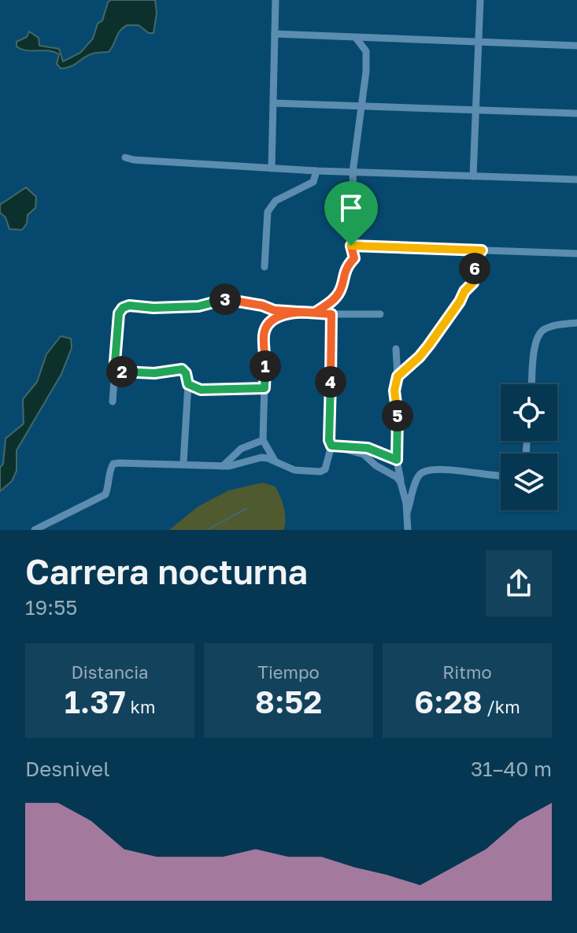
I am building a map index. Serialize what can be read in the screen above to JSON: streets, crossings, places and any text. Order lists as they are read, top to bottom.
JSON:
{
  "page": {
    "pins": [
      "6",
      "3",
      "1",
      "2",
      "4",
      "5"
    ],
    "heading": ["Carrera nocturna", "19:55"],
    "stats": [
      ["Distancia", "1.37 km"],
      ["Tiempo", "8:52"],
      ["Ritmo", "6:28 /km"]
    ],
    "chart": ["Desnivel", "31–40 m"]
  }
}
